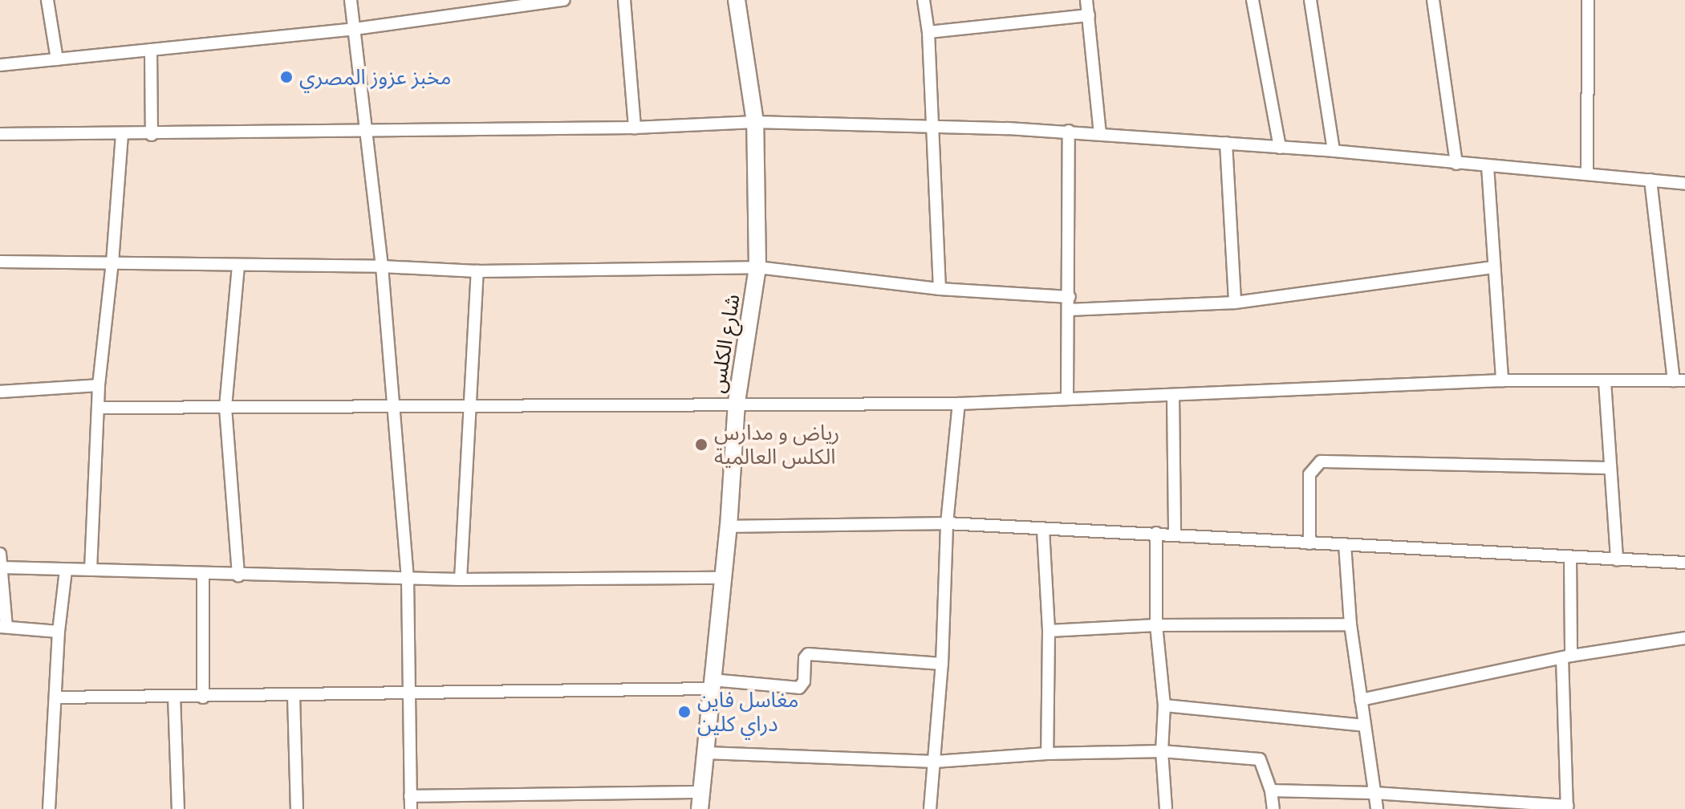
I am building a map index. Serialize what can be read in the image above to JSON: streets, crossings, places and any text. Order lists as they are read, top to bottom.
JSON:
{
  "streets": {
    "street": ["شارع الكلس"]
  },
  "places": ["مخبز عزوز المصري", "رياض و مدارس الكلس العالمية", "مغاسل فاين دراي كلين"]
}
